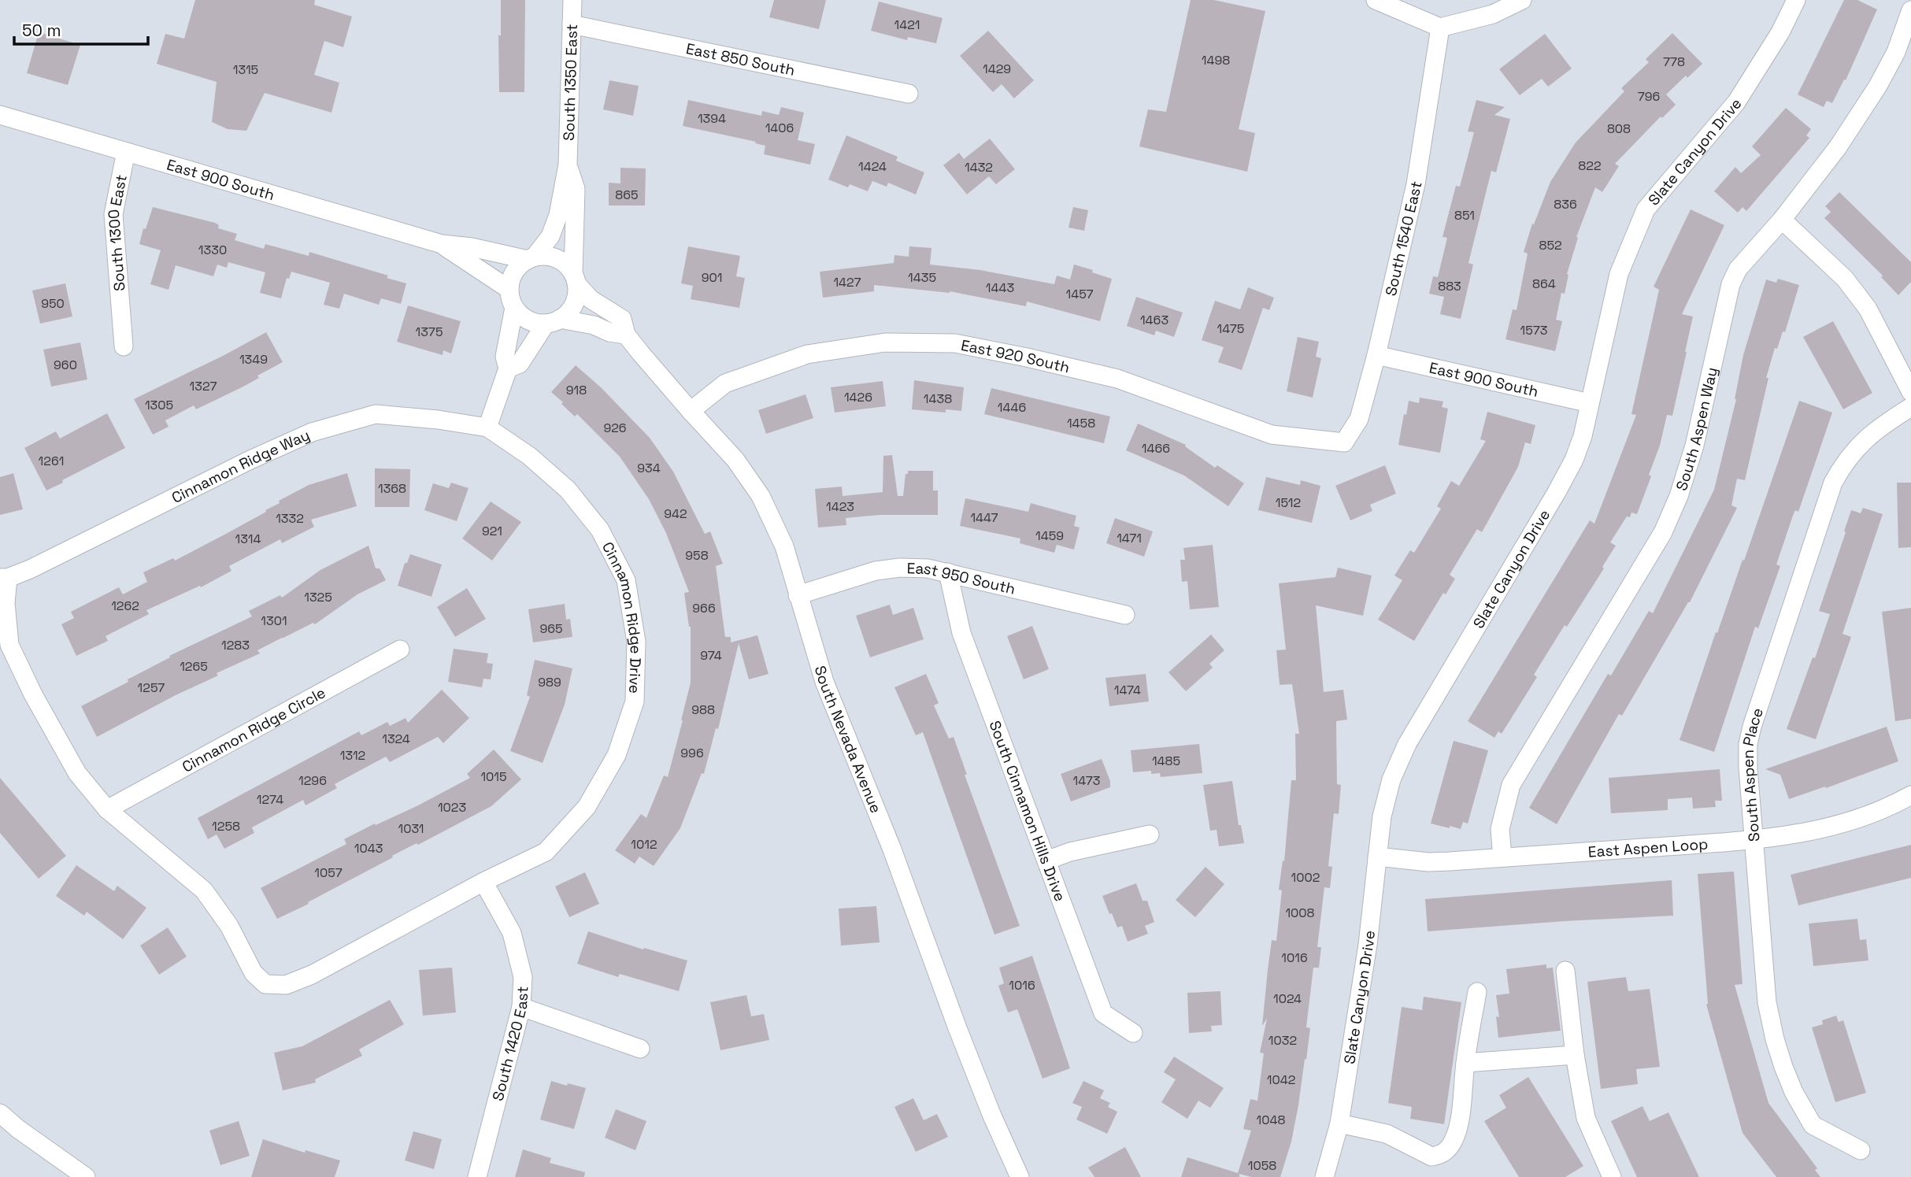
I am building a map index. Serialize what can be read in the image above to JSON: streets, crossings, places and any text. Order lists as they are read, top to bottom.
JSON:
{
  "streets": {
    "street": [
      "East 850 South",
      "South 1350 East",
      "Slate Canyon Drive",
      "East 900 South",
      "South 1300 East",
      "South 1540 East",
      "East 920 South",
      "South Aspen Way",
      "Cinnamon Ridge Way",
      "East 950 South",
      "Cinnamon Ridge Drive",
      "Cinnamon Ridge Circle",
      "South Nevada Avenue",
      "South Aspen Place",
      "South Cinnamon Hills Drive",
      "East Aspen Loop",
      "South 1420 East"
    ]
  },
  "crossings": [
    ["East 850 South", "South 1350 East"],
    ["South 1350 East", "East 900 South"],
    ["South 1350 East", "South Nevada Avenue"],
    ["Slate Canyon Drive", "East 900 South"],
    ["Slate Canyon Drive", "East Aspen Loop"],
    ["East 900 South", "South 1300 East"],
    ["East 900 South", "South 1540 East"],
    ["East 900 South", "South Nevada Avenue"],
    ["South 1540 East", "East 920 South"],
    ["East 920 South", "South Nevada Avenue"],
    ["South Aspen Way", "East Aspen Loop"],
    ["Cinnamon Ridge Way", "Cinnamon Ridge Drive"],
    ["East 950 South", "South Nevada Avenue"],
    ["East 950 South", "South Cinnamon Hills Drive"],
    ["Cinnamon Ridge Drive", "Cinnamon Ridge Circle"],
    ["Cinnamon Ridge Drive", "South 1420 East"],
    ["South Aspen Place", "East Aspen Loop"]
  ],
  "house_numbers": [
    "1421",
    "1498",
    "778",
    "1429",
    "1315",
    "796",
    "1394",
    "1406",
    "808",
    "822",
    "1424",
    "1432",
    "865",
    "836",
    "851",
    "852",
    "1330",
    "901",
    "1435",
    "1427",
    "864",
    "883",
    "1443",
    "1457",
    "950",
    "1463",
    "1475",
    "1573",
    "1375",
    "1349",
    "960",
    "1327",
    "918",
    "1426",
    "1438",
    "1305",
    "1446",
    "1458",
    "926",
    "1466",
    "1261",
    "934",
    "1368",
    "1512",
    "1423",
    "942",
    "1447",
    "1332",
    "921",
    "1459",
    "1471",
    "1314",
    "958",
    "1325",
    "1262",
    "966",
    "1301",
    "965",
    "1283",
    "974",
    "1265",
    "989",
    "1257",
    "1474",
    "988",
    "1324",
    "996",
    "1312",
    "1485",
    "1015",
    "1296",
    "1473",
    "1274",
    "1023",
    "1258",
    "1031",
    "1012",
    "1043",
    "1057",
    "1002",
    "1008",
    "1016",
    "1016",
    "1024",
    "1032",
    "1042",
    "1048",
    "1058"
  ],
  "scale_bar": "50 m"
}
